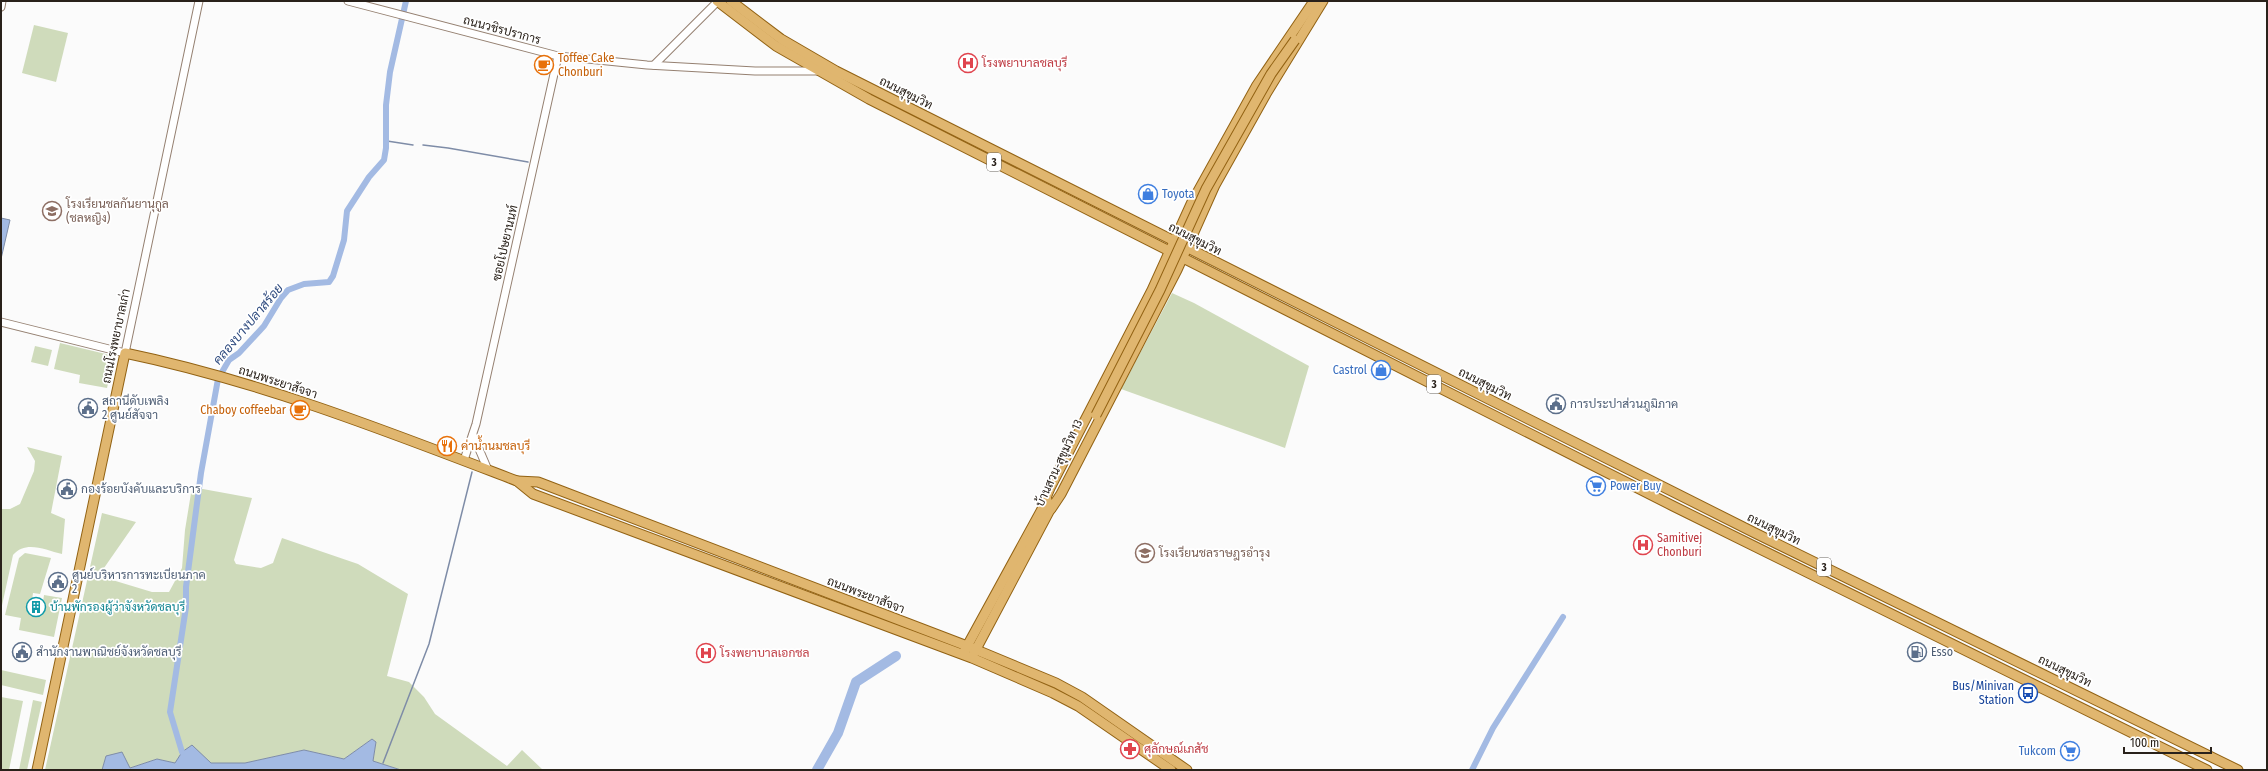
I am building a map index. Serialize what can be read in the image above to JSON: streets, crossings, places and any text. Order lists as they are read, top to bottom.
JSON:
{
  "streets": {
    "main road": [
      "ถนนสุขุมวิท",
      "3",
      "ถนนโรงพยาบาลเก่า",
      "ถนนพระยาสัจจา",
      "บ้านสวน-สุขุมวิท 13"
    ],
    "street": ["ถนนวชิรปราการ", "ซอยโปษยานนท์"]
  },
  "crossings": [
    ["ถนนวชิรปราการ", "ถนนสุขุมวิท"],
    ["ถนนวชิรปราการ", "ซอยโปษยานนท์"],
    ["ซอยโปษยานนท์", "ถนนพระยาสัจจา"],
    ["ถนนโรงพยาบาลเก่า", "ถนนพระยาสัจจา"],
    ["ถนนพระยาสัจจา", "บ้านสวน-สุขุมวิท 13"]
  ],
  "water": ["คลองบางปลาสร้อย"],
  "places": {
    "hospital": ["โรงพยาบาลชลบุรี", "Samitivej Chonburi", "โรงพยาบาลเอกชล"],
    "cafe": ["Toffee Cake Chonburi", "Chaboy coffeebar"],
    "shop": ["Toyota", "Castrol"],
    "school or university": ["โรงเรียนชลกันยานุกูล (ชลหญิง)", "โรงเรียนชลราษฎรอำรุง"],
    "public building": [
      "การประปาส่วนภูมิภาค",
      "สถานีดับเพลิง 2 ศูนย์สัจจา",
      "กองร้อยบังคับและบริการ",
      "ศูนย์บริหารการทะเบียนภาค 2",
      "สำนักงานพาณิชย์จังหวัดชลบุรี"
    ],
    "restaurant": ["ค่าน้ำนมชลบุรี"],
    "supermarket": ["Power Buy", "Tukcom"],
    "building": ["บ้านพักรองผู้ว่าจังหวัดชลบุรี"],
    "fuel station": ["Esso"],
    "bus stop": ["Bus/Minivan Station"],
    "pharmacy": ["ศุลักษณ์เภสัช"]
  },
  "scale_bar": "100 m"
}
